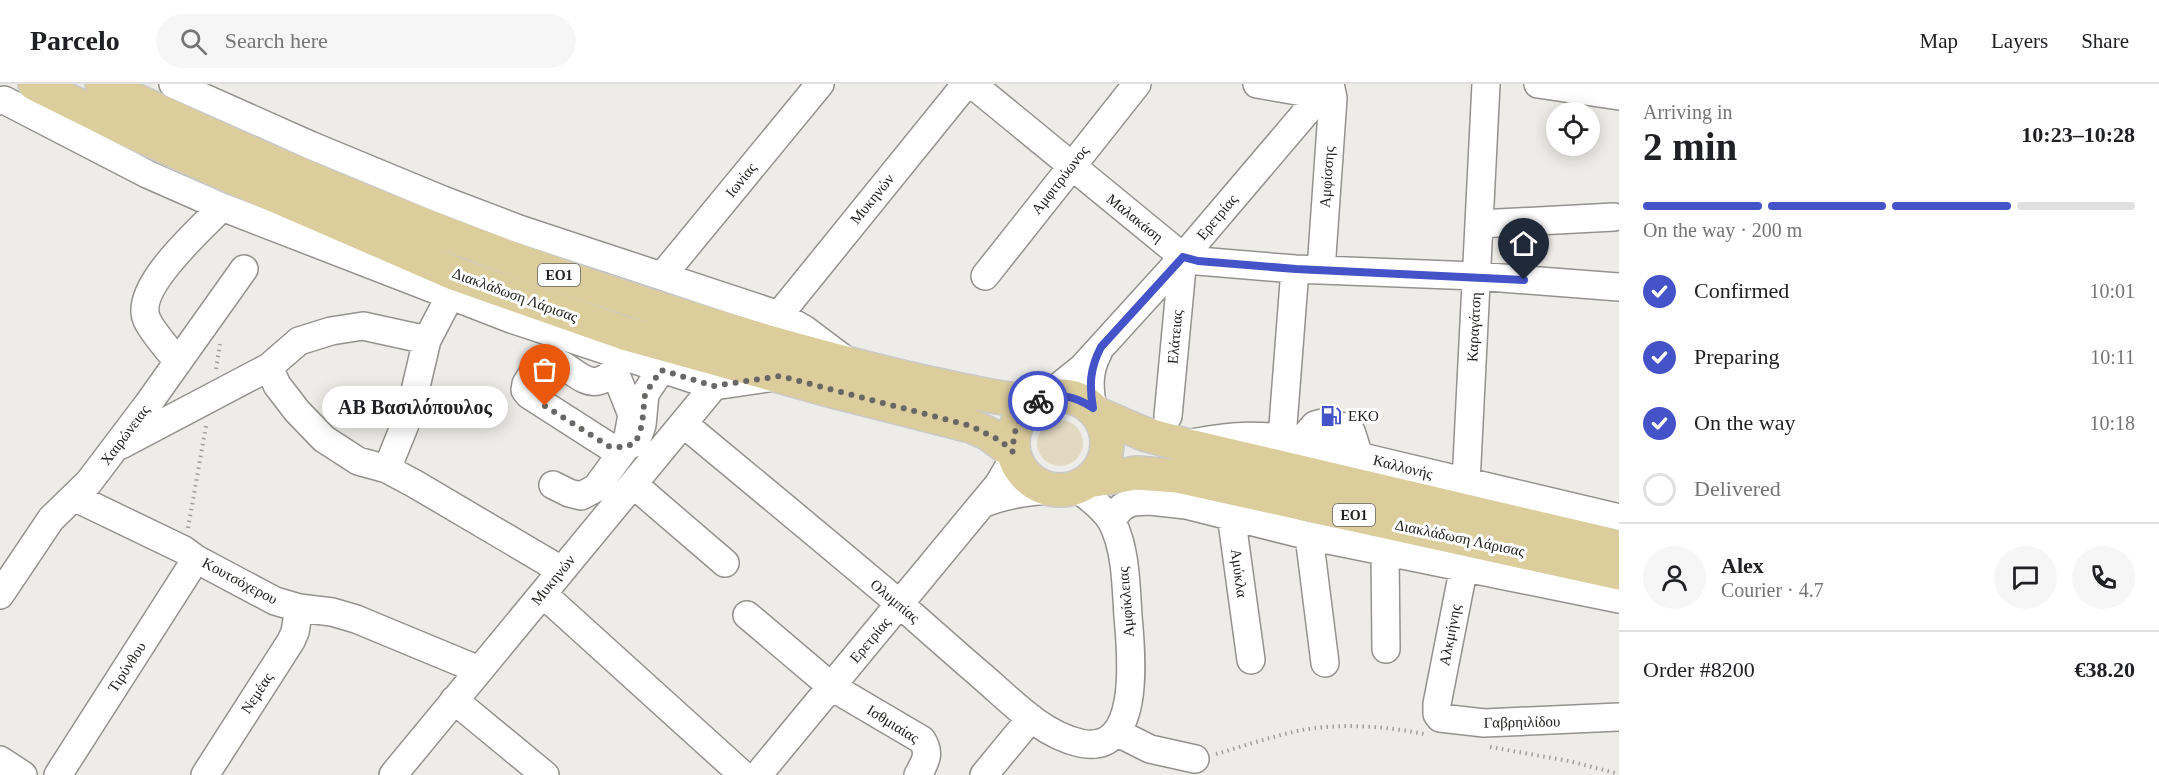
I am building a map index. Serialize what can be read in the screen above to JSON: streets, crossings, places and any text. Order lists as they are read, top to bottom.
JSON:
{
  "streets": {
    "main road": ["ΕΟ1", "Διακλάδωση Λάρισας"],
    "street": [
      "Αμφίσσης",
      "Ιωνίας",
      "Αμφιτρύωνος",
      "Μυκηνών",
      "Ερετρίας",
      "Μαλακάση",
      "Καραγάτση",
      "Ελάτειας",
      "Χαιρώνειας",
      "Καλλoνής",
      "Αμύκλα",
      "Κουτσόχερου",
      "Ολυμπίας",
      "Αμφίκλειας",
      "Αλκμήνης",
      "Τιρύνθου",
      "Νεμέας",
      "Γαβρηιλίδου",
      "Ισθμιαίας"
    ]
  },
  "crossings": [
    ["Αμφίσσης", "Ερετρίας"],
    ["Αμφίσσης", "Μαλακάση"],
    ["Αμφίσσης", "Καλλoνής"],
    ["Αμφιτρύωνος", "Μαλακάση"],
    ["Μυκηνών", "Κουτσόχερου"],
    ["Μυκηνών", "Ολυμπίας"],
    ["Ερετρίας", "Μαλακάση"],
    ["Ερετρίας", "ΕΟ1"],
    ["Ερετρίας", "Διακλάδωση Λάρισας"],
    ["Ερετρίας", "Ελάτειας"],
    ["Ερετρίας", "Ολυμπίας"],
    ["Ερετρίας", "Αμφίκλειας"],
    ["Ερετρίας", "Ισθμιαίας"],
    ["Μαλακάση", "Καραγάτση"],
    ["Μαλακάση", "Ελάτειας"],
    ["ΕΟ1", "Διακλάδωση Λάρισας"],
    ["ΕΟ1", "Αμφίκλειας"],
    ["Διακλάδωση Λάρισας", "Καλλoνής"],
    ["Διακλάδωση Λάρισας", "Αμύκλα"],
    ["Διακλάδωση Λάρισας", "Αμφίκλειας"],
    ["Καραγάτση", "Καλλoνής"],
    ["Χαιρώνειας", "Κουτσόχερου"],
    ["Κουτσόχερου", "Τιρύνθου"],
    ["Κουτσόχερου", "Νεμέας"],
    ["Ολυμπίας", "Αμφίκλειας"],
    ["Αλκμήνης", "Γαβρηιλίδου"]
  ],
  "places": {
    "other": ["ΑΒ Βασιλόπουλος"],
    "fuel station": ["EKO"]
  },
  "page": {
    "header": "Parcelo",
    "search": "Search here",
    "nav": ["Map", "Layers", "Share"],
    "heading": ["2 min", "Arriving in", "10:23–10:28"],
    "panel": [
      "Alex",
      "Courier · 4.7",
      "Order #8200",
      "€38.20"
    ],
    "bar": "On the way · 200 m",
    "list": [
      ["Confirmed", "10:01"],
      ["Preparing", "10:11"],
      ["On the way", "10:18"],
      "Delivered"
    ],
    "bubble": "ΑΒ Βασιλόπουλος"
  }
}
